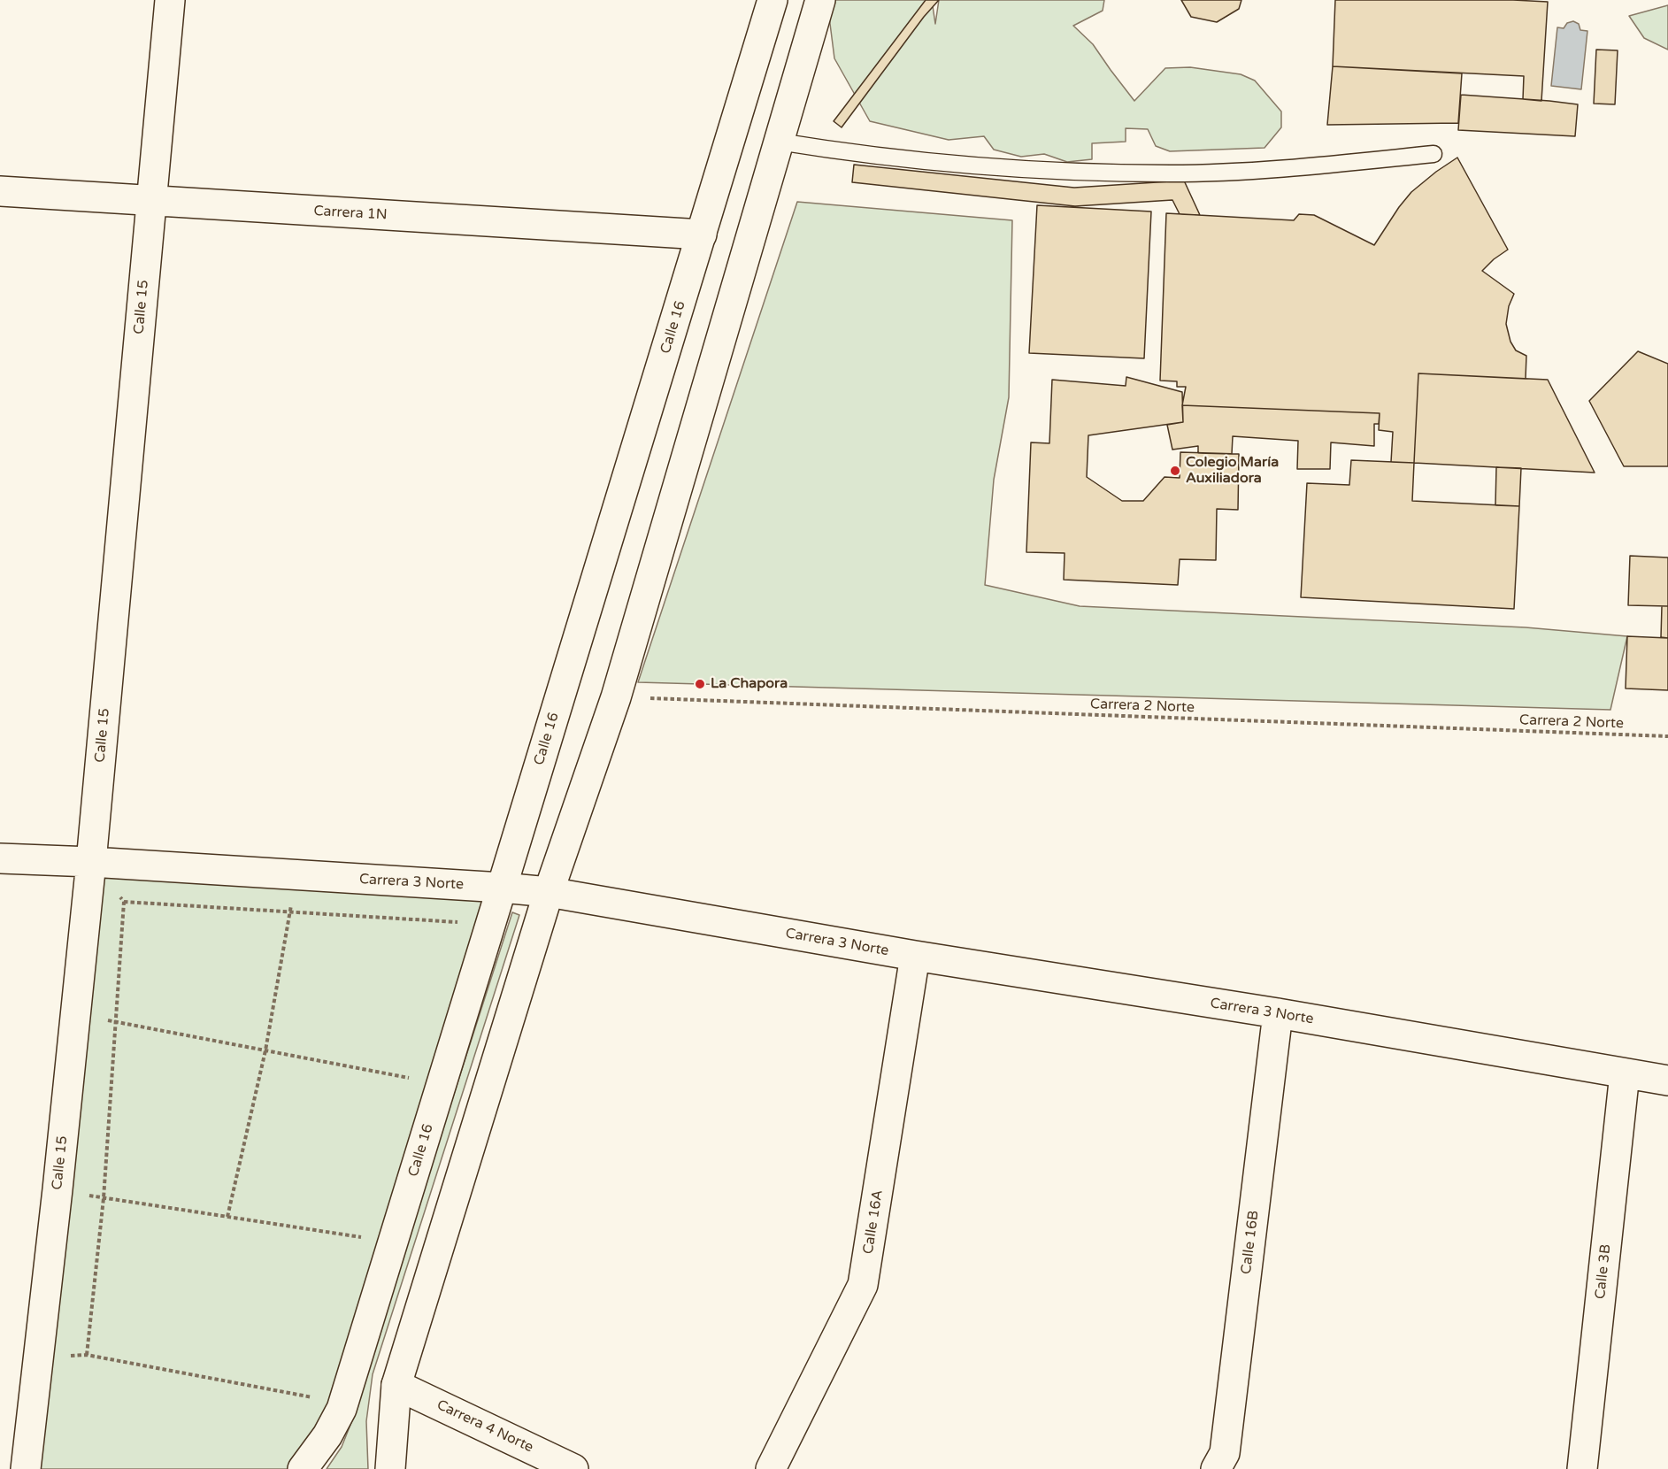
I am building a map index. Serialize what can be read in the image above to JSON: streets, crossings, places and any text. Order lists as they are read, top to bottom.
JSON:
{
  "streets": {
    "street": [
      "Carrera 1N",
      "Calle 15",
      "Calle 16",
      "Carrera 3 Norte",
      "Calle 16A",
      "Calle 16B",
      "Calle 3B",
      "Carrera 4 Norte"
    ],
    "path": ["Carrera 2 Norte"]
  },
  "crossings": [
    ["Carrera 1N", "Calle 15"],
    ["Carrera 1N", "Calle 16"],
    ["Calle 15", "Carrera 3 Norte"],
    ["Calle 16", "Carrera 3 Norte"],
    ["Carrera 3 Norte", "Calle 16A"],
    ["Carrera 3 Norte", "Calle 16B"],
    ["Carrera 3 Norte", "Calle 3B"]
  ],
  "places": ["Colegio María Auxiliadora", "La Chapora"]
}
